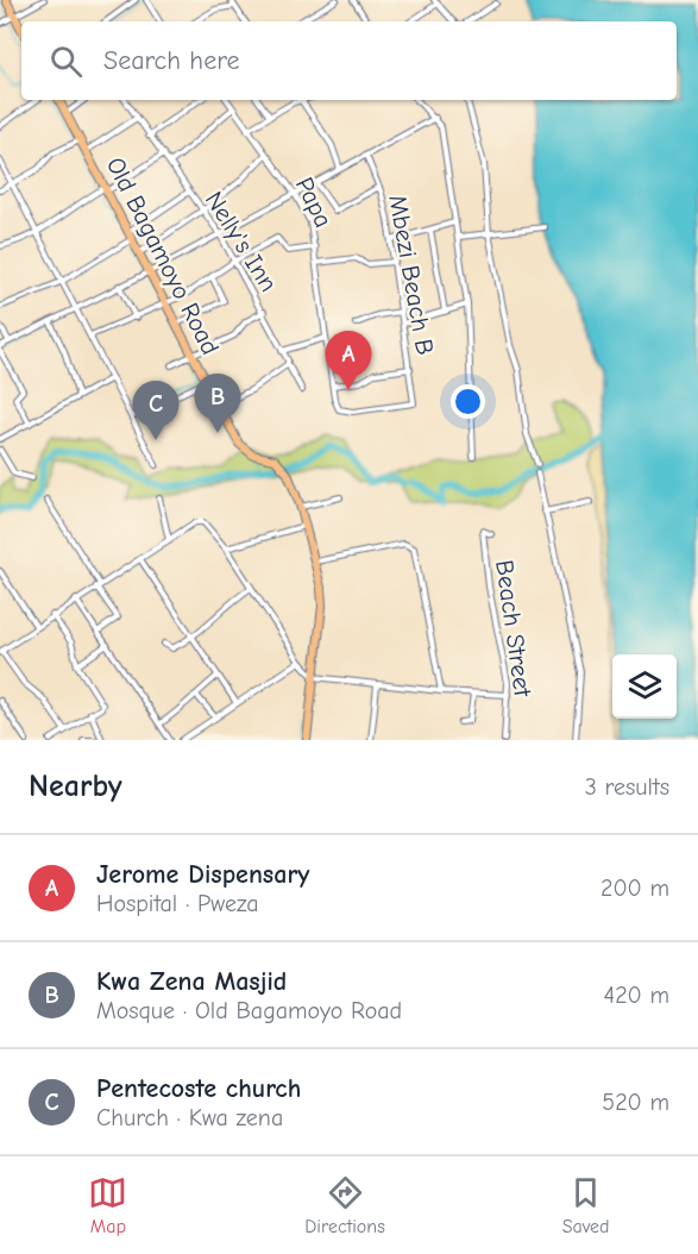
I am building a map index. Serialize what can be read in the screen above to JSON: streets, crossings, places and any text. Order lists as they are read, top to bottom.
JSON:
{
  "streets": {
    "main road": ["Old Bagamoyo Road"],
    "street": [
      "Papa",
      "Nelly's Inn",
      "Mbezi Beach B",
      "Beach Street"
    ]
  },
  "crossings": [
    ["Papa", "Mbezi Beach B"]
  ],
  "page": {
    "search": "Search here",
    "pins": ["A", "B", "C"],
    "heading": ["Nearby", "3 results"],
    "list": [
      {
        "mark": "A",
        "name": "Jerome Dispensary",
        "note": "Hospital · Pweza",
        "value": "200 m"
      },
      {
        "mark": "B",
        "name": "Kwa Zena Masjid",
        "note": "Mosque · Old Bagamoyo Road",
        "value": "420 m"
      },
      {
        "mark": "C",
        "name": "Pentecoste church",
        "note": "Church · Kwa zena",
        "value": "520 m"
      }
    ],
    "nav": ["Map", "Directions", "Saved"]
  }
}
